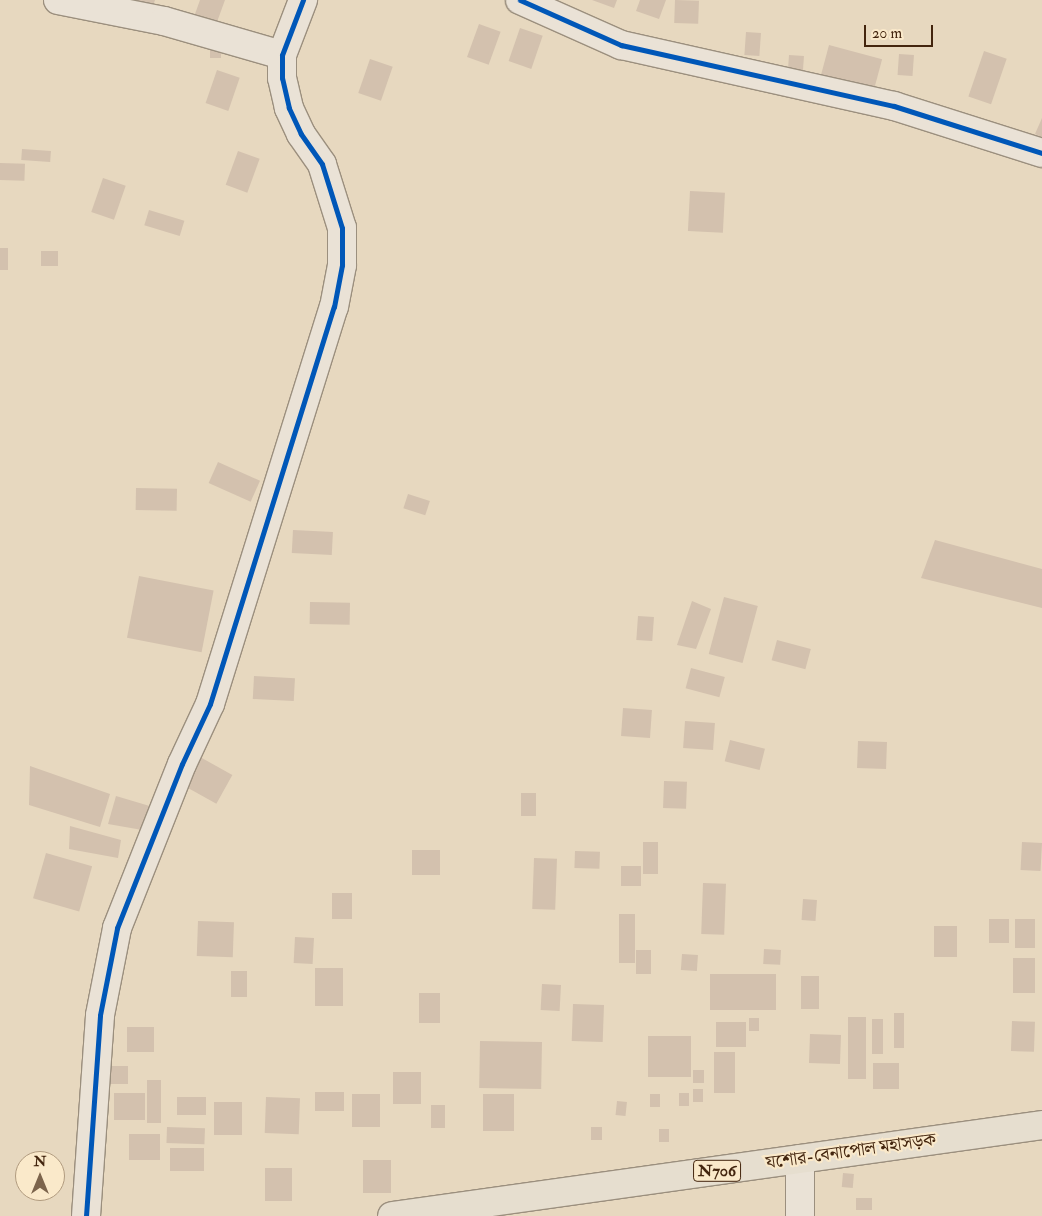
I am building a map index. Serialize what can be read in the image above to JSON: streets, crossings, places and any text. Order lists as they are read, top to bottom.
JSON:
{
  "streets": {
    "highway": ["যশোর-বেনাপোল মহাসড়ক", "N706"]
  },
  "scale_bar": "20 m",
  "north": "top"
}
